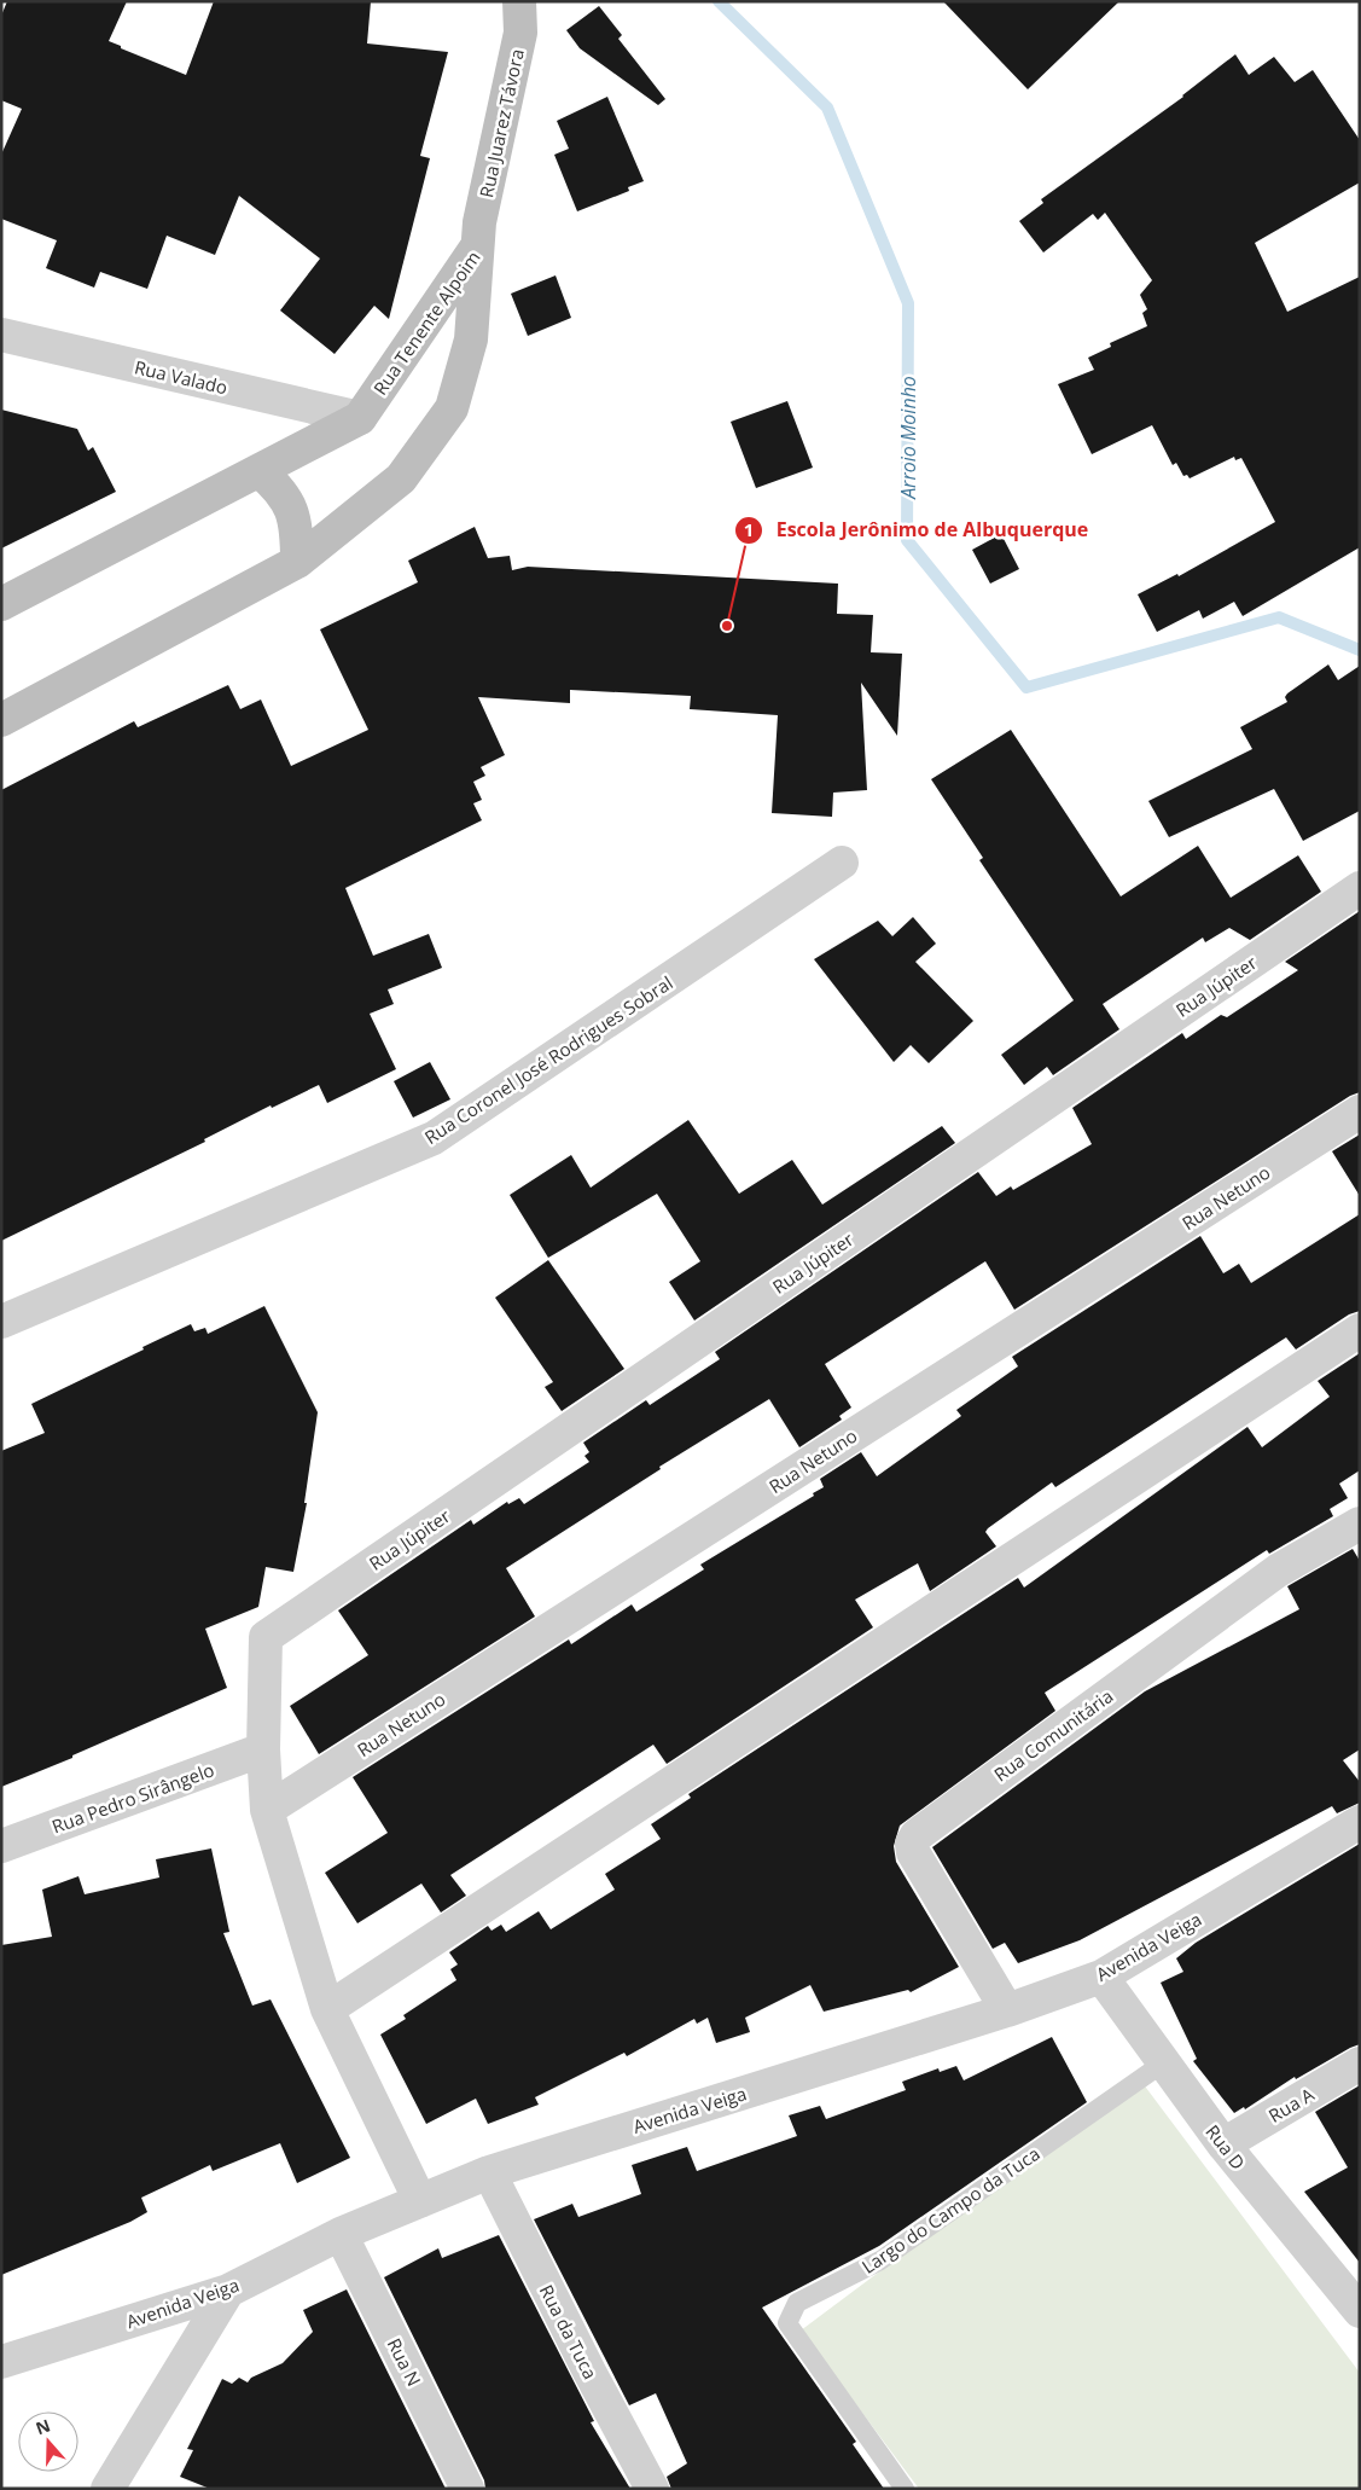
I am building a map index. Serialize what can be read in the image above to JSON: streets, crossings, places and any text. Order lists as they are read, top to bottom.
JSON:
{
  "streets": {
    "street": [
      "Rua Juarez Távora",
      "Rua Tenente Alpoim",
      "Rua Valado",
      "Rua Júpiter",
      "Rua Coronel José Rodrigues Sobral",
      "Rua Netuno",
      "Rua Comunitária",
      "Rua Pedro Sirângelo",
      "Avenida Veiga",
      "Rua A",
      "Rua D",
      "Rua da Tuca",
      "Rua N"
    ],
    "lane": ["Largo do Campo da Tuca"]
  },
  "crossings": [
    ["Rua Juarez Távora", "Rua Tenente Alpoim"],
    ["Rua Tenente Alpoim", "Rua Valado"],
    ["Rua Júpiter", "Rua Pedro Sirângelo"],
    ["Rua Comunitária", "Avenida Veiga"],
    ["Avenida Veiga", "Rua D"],
    ["Avenida Veiga", "Rua da Tuca"],
    ["Avenida Veiga", "Rua N"],
    ["Rua A", "Rua D"],
    ["Rua D", "Largo do Campo da Tuca"]
  ],
  "water": ["Arroio Moinho"],
  "places": ["Escola Jerônimo de Albuquerque"],
  "north": "top"
}
